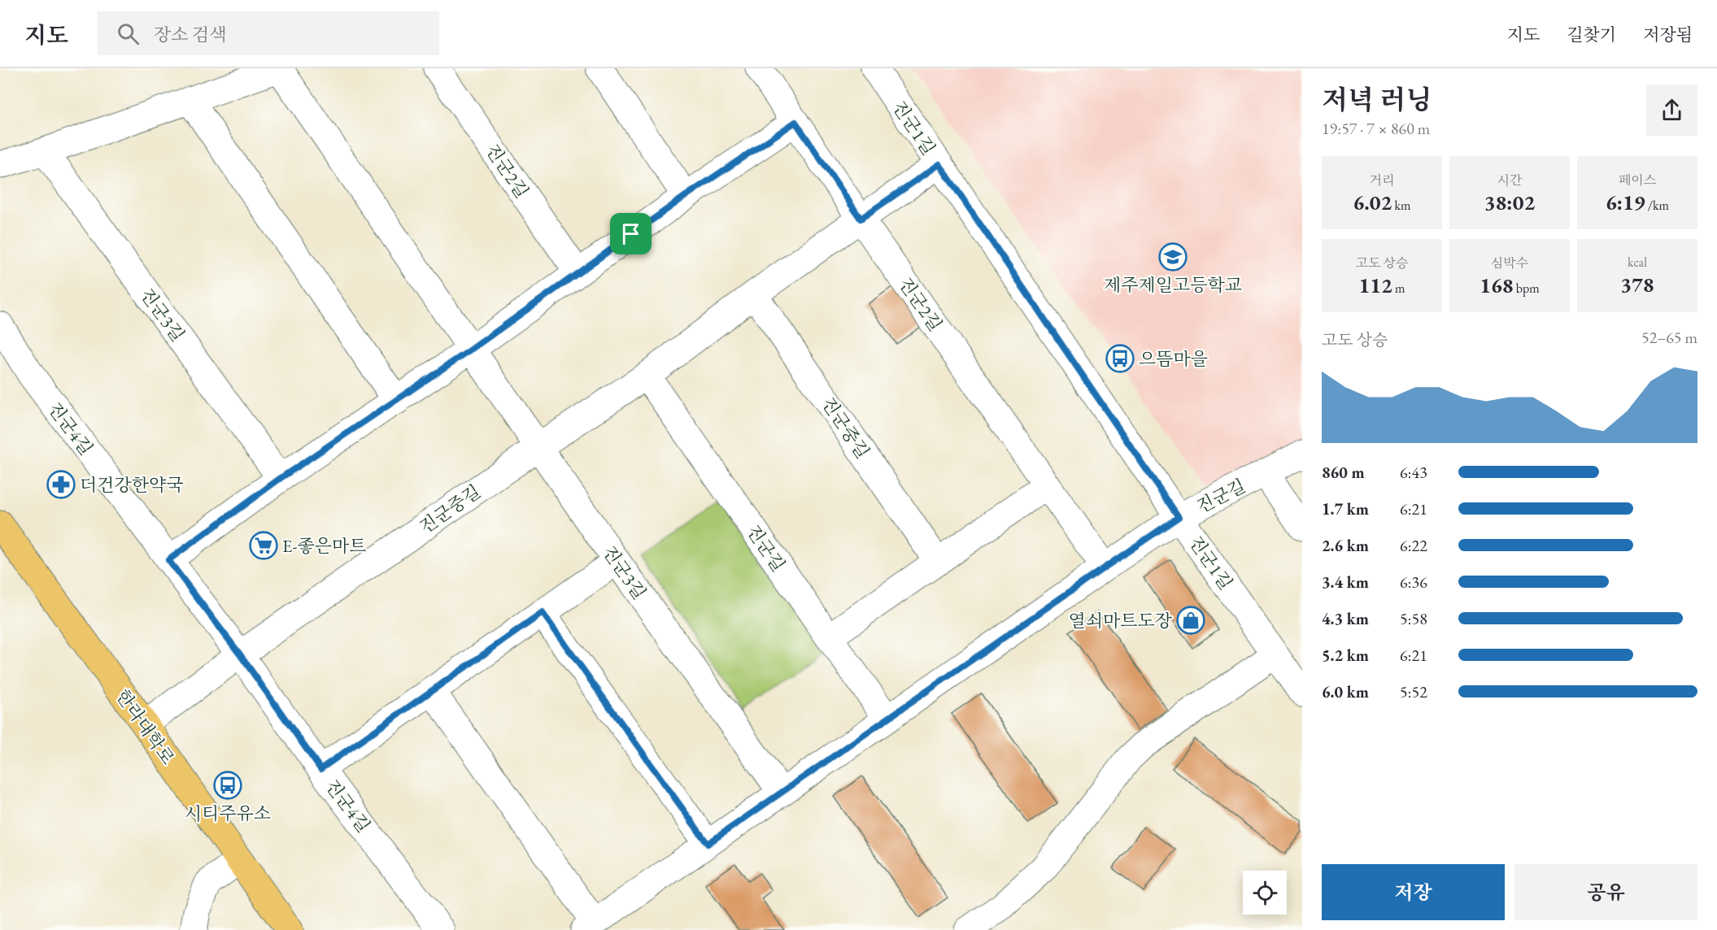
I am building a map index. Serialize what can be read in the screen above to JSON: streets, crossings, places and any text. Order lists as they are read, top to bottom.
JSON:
{
  "streets": {
    "main road": ["한라대학로"],
    "street": [
      "진군1길",
      "진군2길",
      "진군3길",
      "진군중길",
      "진군4길",
      "진군길"
    ]
  },
  "crossings": [
    ["진군1길", "진군중길"],
    ["진군1길", "진군길"],
    ["진군2길", "진군중길"],
    ["진군2길", "진군길"],
    ["진군3길", "진군중길"],
    ["진군3길", "진군길"],
    ["진군중길", "진군4길"],
    ["진군중길", "진군길"],
    ["진군중길", "한라대학로"]
  ],
  "places": {
    "school or university": ["제주제일고등학교"],
    "bus stop": ["으뜸마을", "시티주유소"],
    "pharmacy": ["더건강한약국"],
    "supermarket": ["E-좋은마트"],
    "shop": ["열쇠마트도장"]
  },
  "page": {
    "header": "지도",
    "search": "장소 검색",
    "nav": ["지도", "길찾기", "저장됨"],
    "heading": ["저녁 러닝", "19:57 · 7 × 860 m"],
    "stats": [
      ["거리", "6.02 km"],
      ["시간", "38:02"],
      ["페이스", "6:19 /km"],
      ["고도 상승", "112 m"],
      ["심박수", "168 bpm"],
      ["kcal", "378"]
    ],
    "chart": ["고도 상승", "52–65 m"],
    "list": [
      {
        "name": "860 m",
        "note": "6:43"
      },
      {
        "name": "1.7 km",
        "note": "6:21"
      },
      {
        "name": "2.6 km",
        "note": "6:22"
      },
      {
        "name": "3.4 km",
        "note": "6:36"
      },
      {
        "name": "4.3 km",
        "note": "5:58"
      },
      {
        "name": "5.2 km",
        "note": "6:21"
      },
      {
        "name": "6.0 km",
        "note": "5:52"
      }
    ],
    "buttons": ["저장", "공유"]
  }
}
